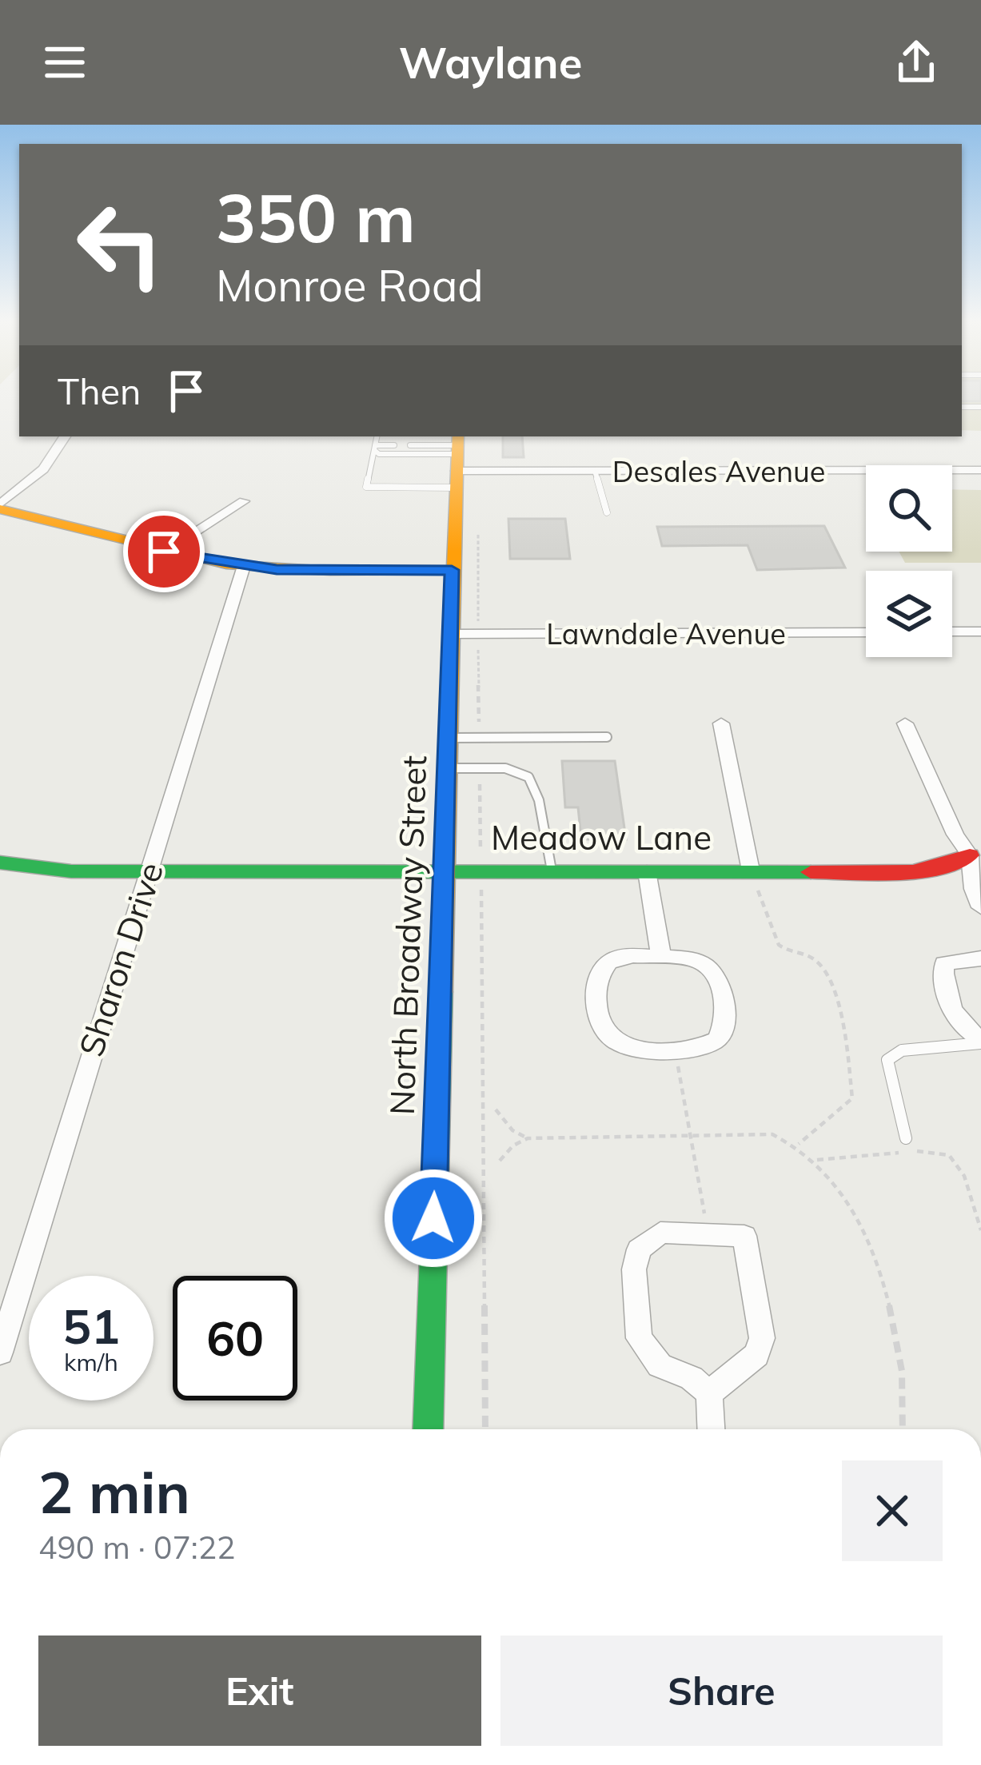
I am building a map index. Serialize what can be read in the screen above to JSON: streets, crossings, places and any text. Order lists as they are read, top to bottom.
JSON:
{
  "streets": {
    "street": [
      "Desales Avenue",
      "Lawndale Avenue",
      "Meadow Lane",
      "North Broadway Street",
      "Sharon Drive"
    ]
  },
  "crossings": [
    ["Desales Avenue", "North Broadway Street"],
    ["Lawndale Avenue", "North Broadway Street"],
    ["Meadow Lane", "North Broadway Street"],
    ["Meadow Lane", "Sharon Drive"]
  ],
  "page": {
    "header": "Waylane",
    "turn": ["350 m", "Monroe Road"],
    "then": "Then",
    "speed": "51 km/h",
    "limit": "60",
    "heading": ["2 min", "490 m · 07:22"],
    "buttons": ["Exit", "Share"]
  }
}
